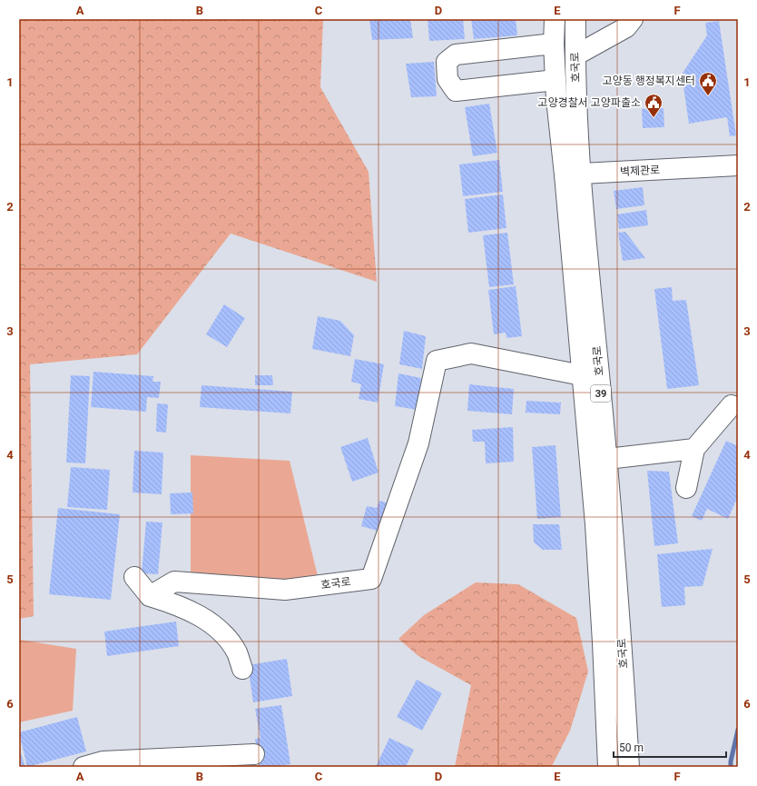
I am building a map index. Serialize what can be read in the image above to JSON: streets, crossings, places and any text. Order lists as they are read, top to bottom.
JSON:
{
  "streets": {
    "main road": ["호국로", "벽제관로", "39"]
  },
  "crossings": [
    ["호국로", "벽제관로"]
  ],
  "places": {
    "public building": ["고양동 행정복지센터", "고양경찰서 고양파출소"]
  },
  "scale_bar": "50 m",
  "grid": {
    "columns": [
      "A",
      "B",
      "C",
      "D",
      "E",
      "F"
    ],
    "rows": [
      "1",
      "2",
      "3",
      "4",
      "5",
      "6"
    ]
  }
}
